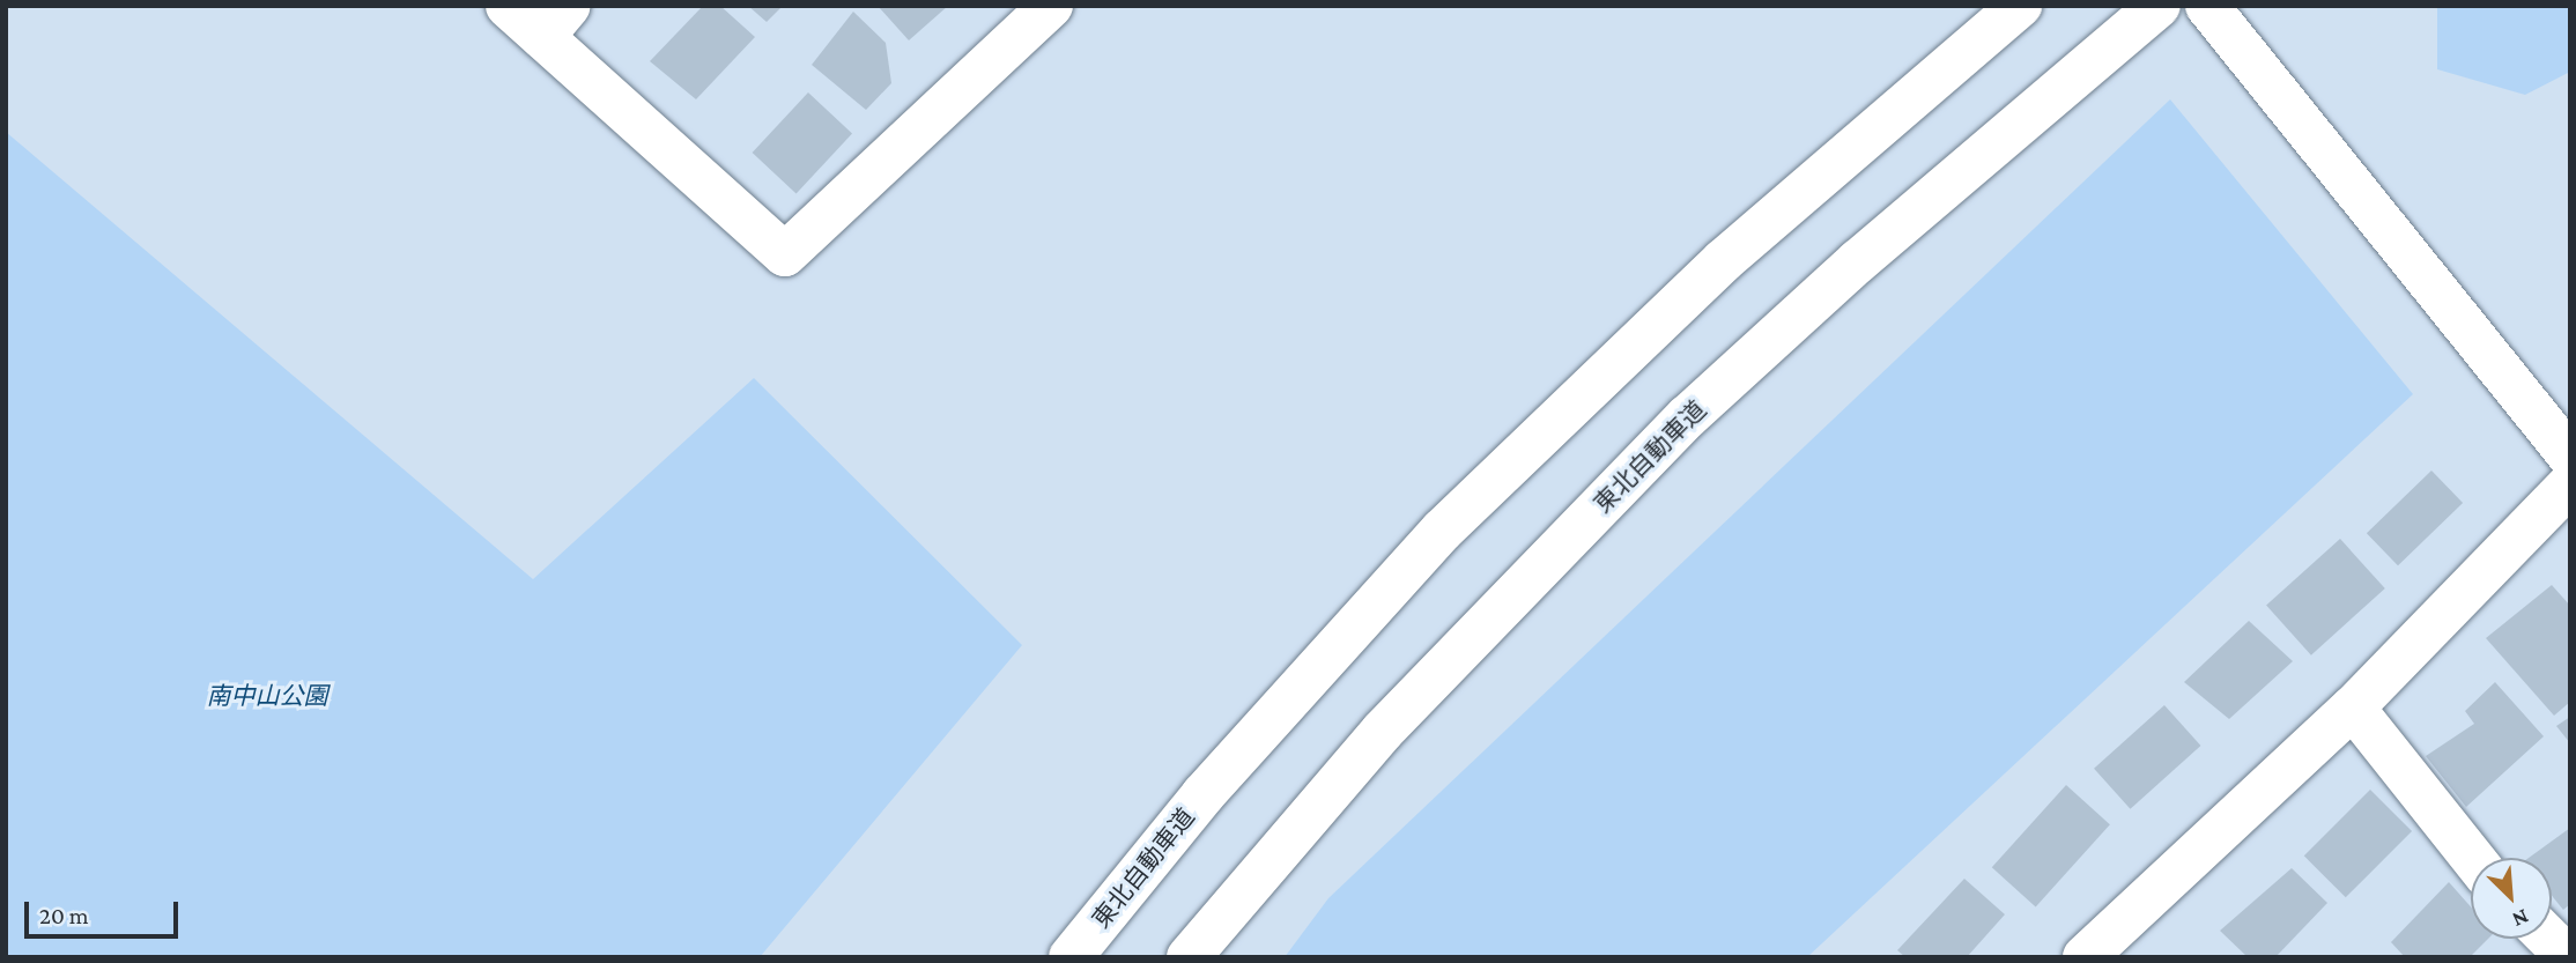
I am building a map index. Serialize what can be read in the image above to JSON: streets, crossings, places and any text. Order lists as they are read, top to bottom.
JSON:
{
  "streets": {
    "main road": ["東北自動車道"]
  },
  "parks": ["南中山公園"],
  "scale_bar": "20 m",
  "north": "bottom right"
}
